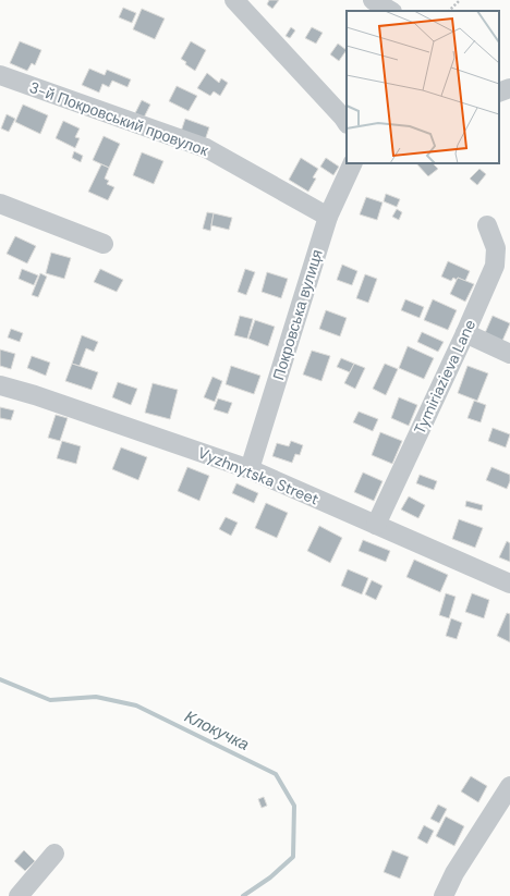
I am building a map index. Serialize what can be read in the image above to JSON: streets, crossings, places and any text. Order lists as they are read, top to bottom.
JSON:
{
  "streets": {
    "street": [
      "3-й Покровський провулок",
      "Покровська вулиця",
      "Tymiriazieva Lane",
      "Vyzhnytska Street"
    ]
  },
  "crossings": [
    ["3-й Покровський провулок", "Покровська вулиця"],
    ["Покровська вулиця", "Vyzhnytska Street"],
    ["Tymiriazieva Lane", "Vyzhnytska Street"]
  ],
  "water": ["Клокучка"]
}
